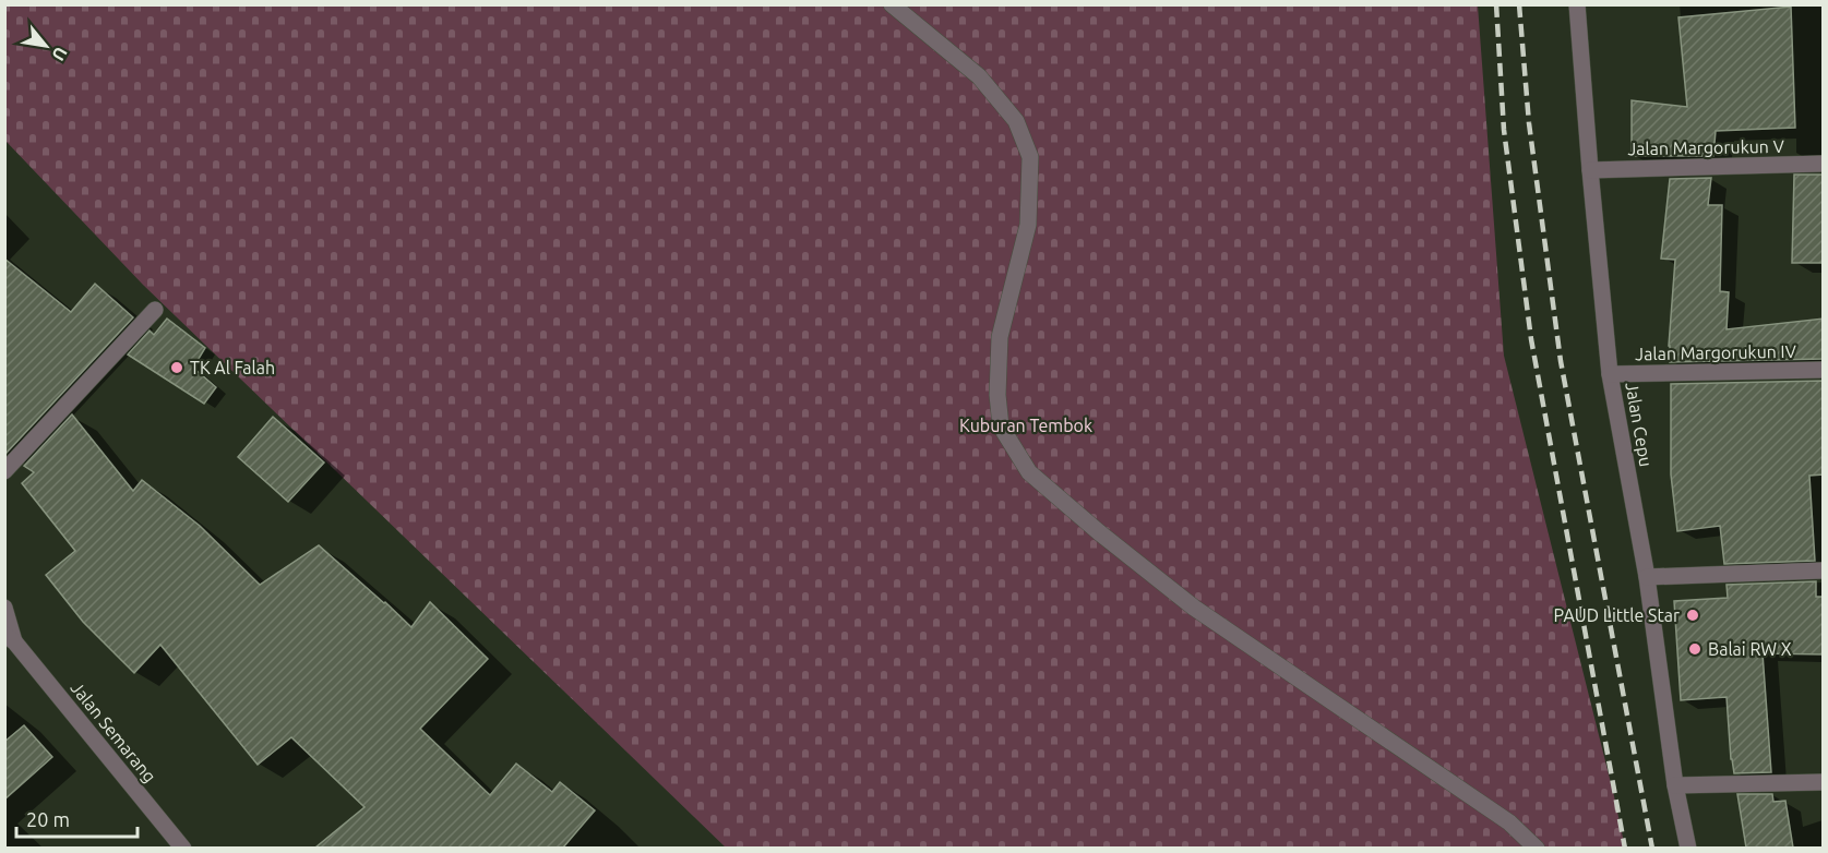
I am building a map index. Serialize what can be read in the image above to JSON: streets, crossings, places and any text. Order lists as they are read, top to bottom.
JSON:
{
  "streets": {
    "street": [
      "Jalan Margorukun V",
      "Jalan Margorukun IV",
      "Jalan Cepu",
      "Jalan Semarang"
    ]
  },
  "crossings": [
    ["Jalan Margorukun V", "Jalan Cepu"],
    ["Jalan Margorukun IV", "Jalan Cepu"]
  ],
  "parks": ["Kuburan Tembok"],
  "places": ["TK Al Falah", "PAUD Little Star", "Balai RW X"],
  "scale_bar": "20 m",
  "north": "bottom right"
}
